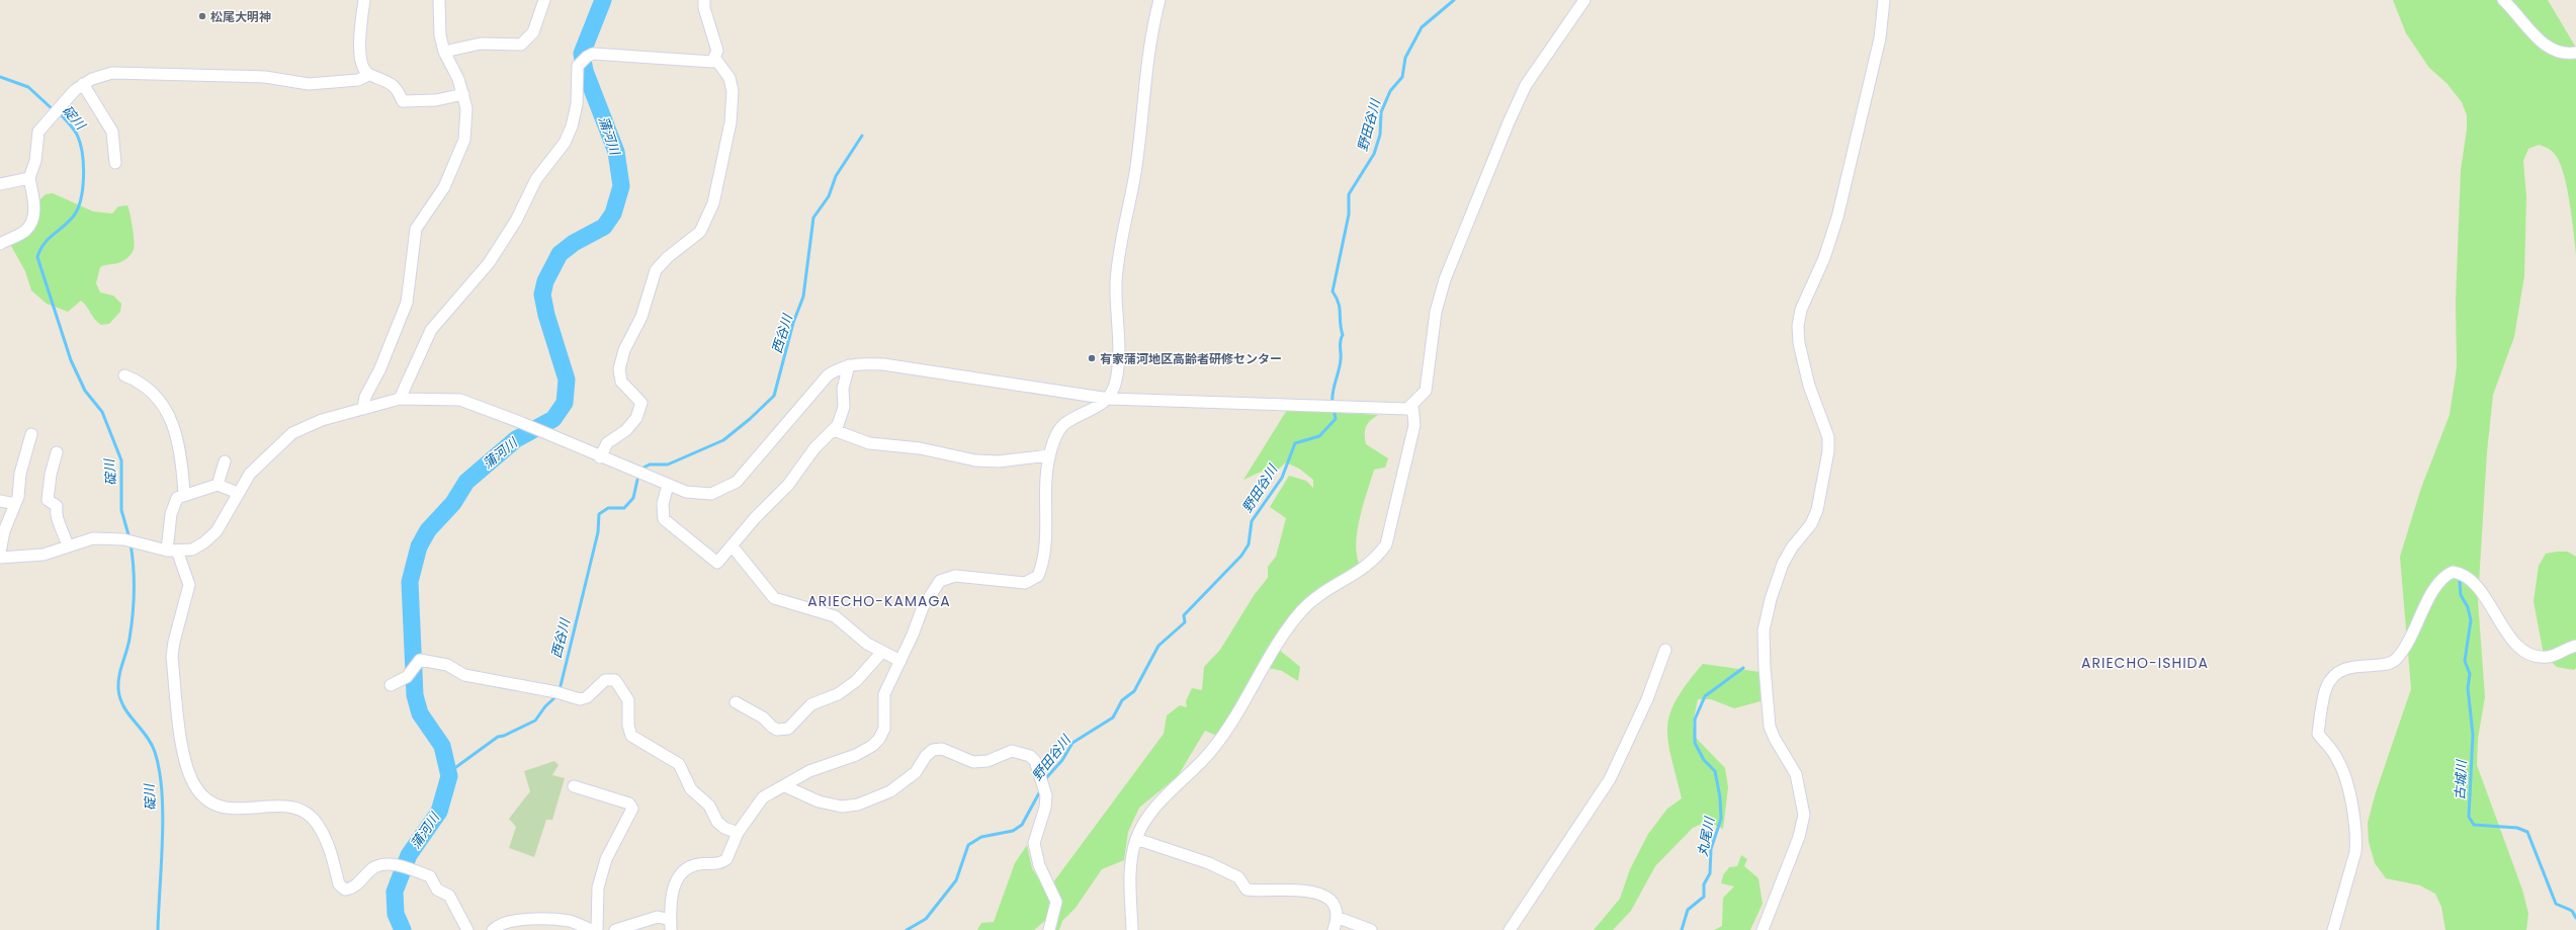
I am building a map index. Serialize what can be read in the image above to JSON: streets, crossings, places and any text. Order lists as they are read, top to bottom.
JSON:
{
  "districts": ["ARIECHO-KAMAGA", "ARIECHO-ISHIDA"],
  "water": [
    "碇川",
    "野田谷川",
    "蒲河川",
    "西谷川",
    "古城川",
    "丸尾川"
  ],
  "places": ["松尾大明神", "有家蒲河地区高齢者研修センター"]
}
